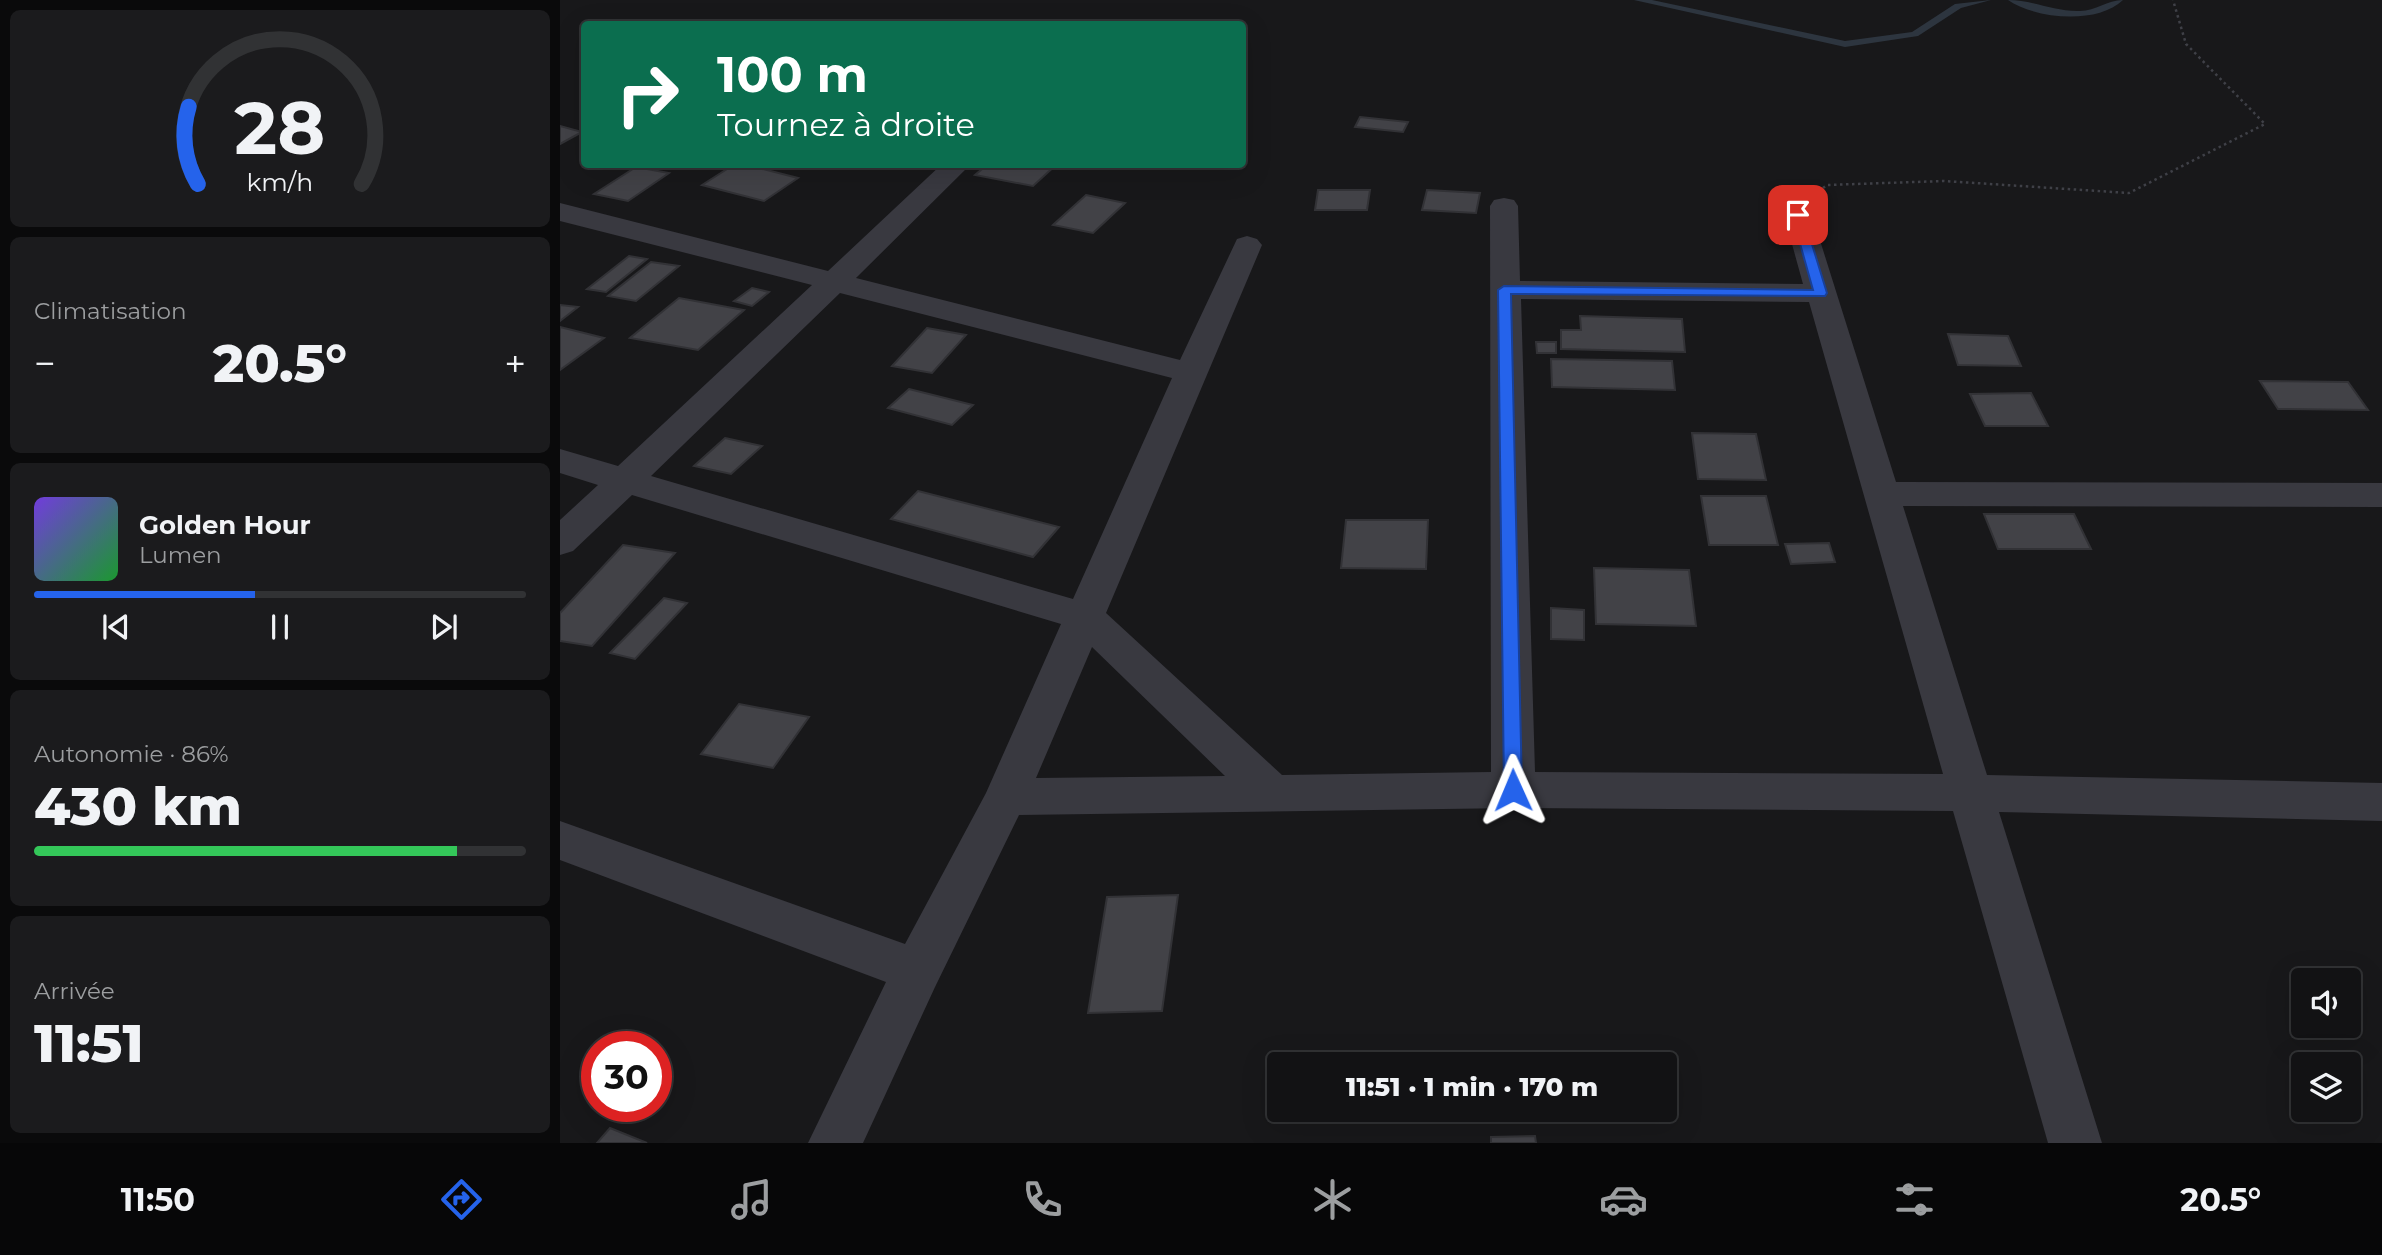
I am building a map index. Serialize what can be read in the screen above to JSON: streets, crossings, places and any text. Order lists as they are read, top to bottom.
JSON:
{
  "page": {
    "turn": ["100 m", "Tournez à droite"],
    "tile": [
      "Climatisation",
      ["Autonomie · 86%", "430 km"],
      ["Arrivée", "11:51"]
    ],
    "heat": ["−", "20.5°", "+"],
    "song": ["Golden Hour", "Lumen"],
    "limit": "30",
    "trip": "11:51 · 1 min · 170 m",
    "tabs": ["11:50", "20.5°"],
    "gauge": ["28", "km/h"]
  }
}
